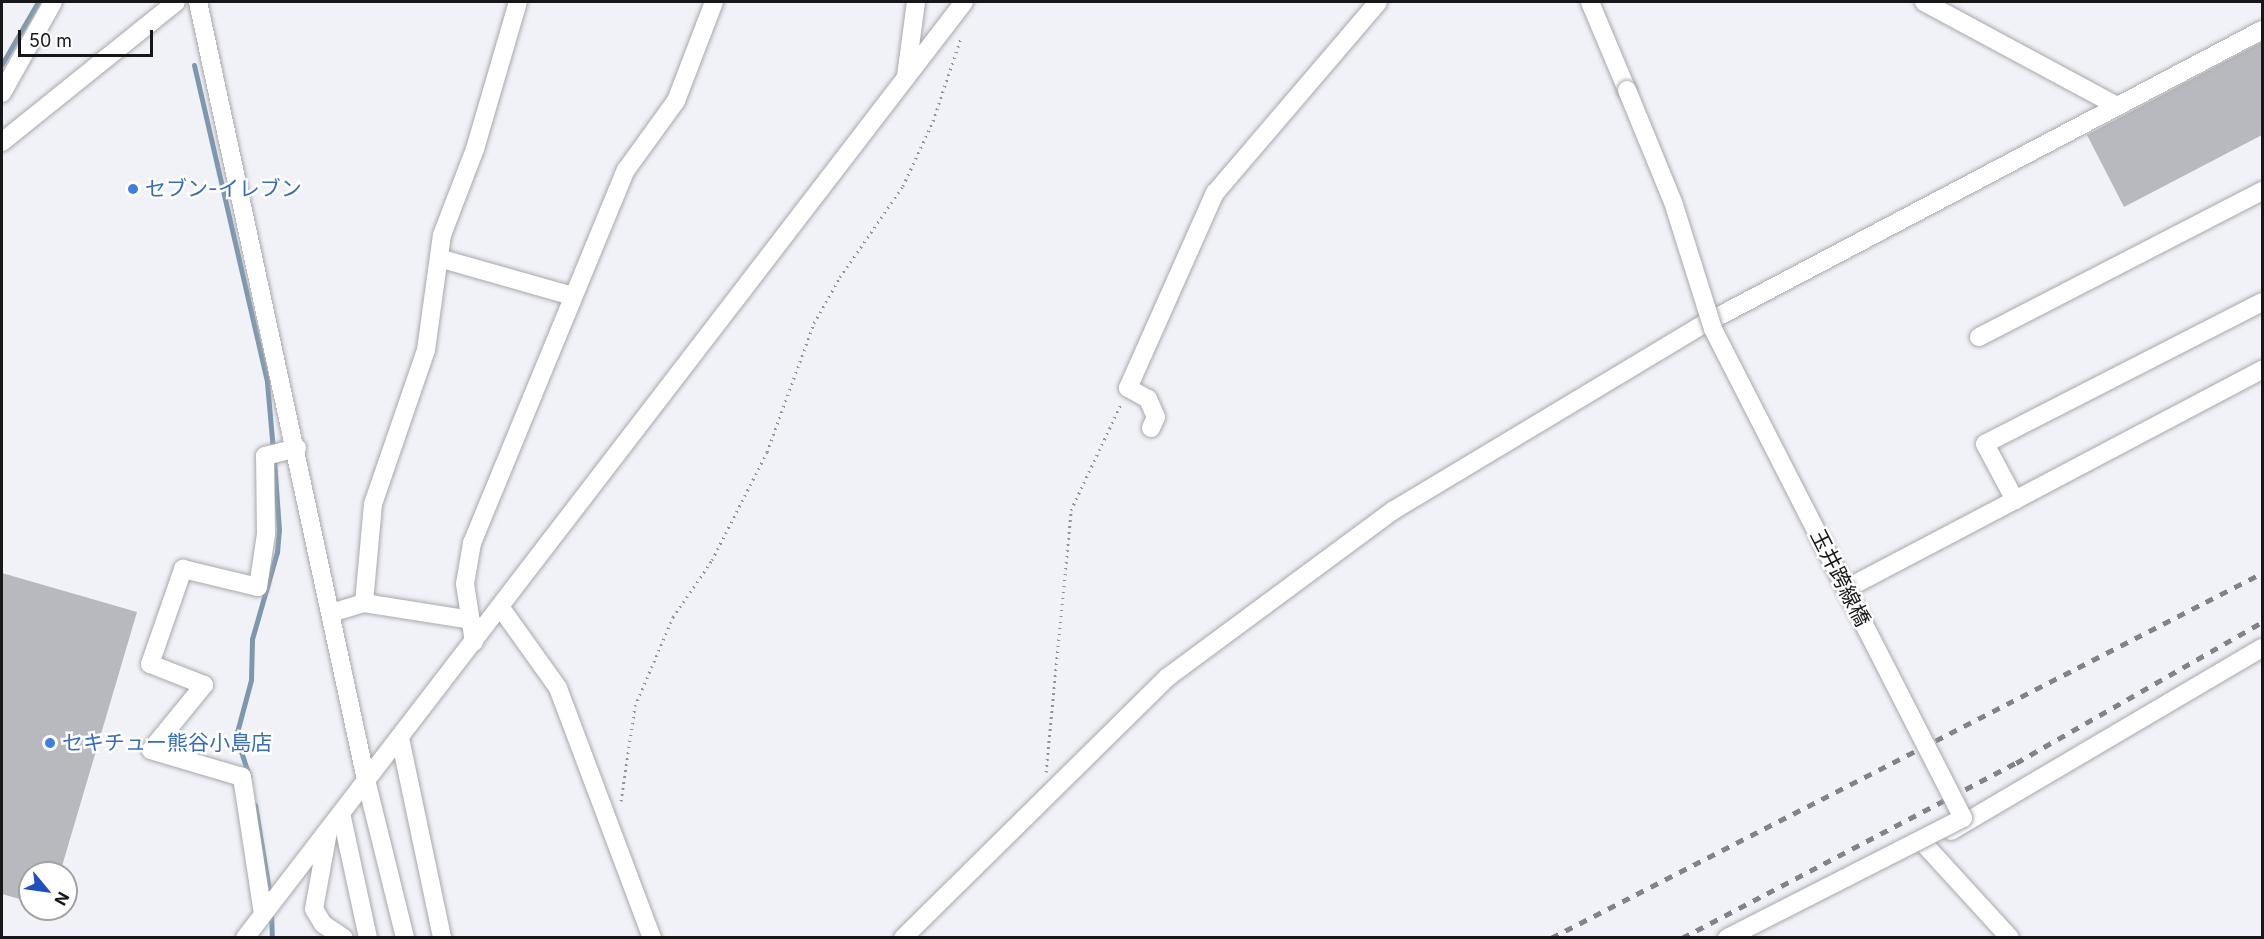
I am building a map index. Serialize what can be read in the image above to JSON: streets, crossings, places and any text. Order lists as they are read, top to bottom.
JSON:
{
  "streets": {
    "street": ["玉井跨線橋"]
  },
  "places": ["セブン-イレブン", "セキチュー熊谷小島店"],
  "scale_bar": "50 m",
  "north": "bottom right"
}
